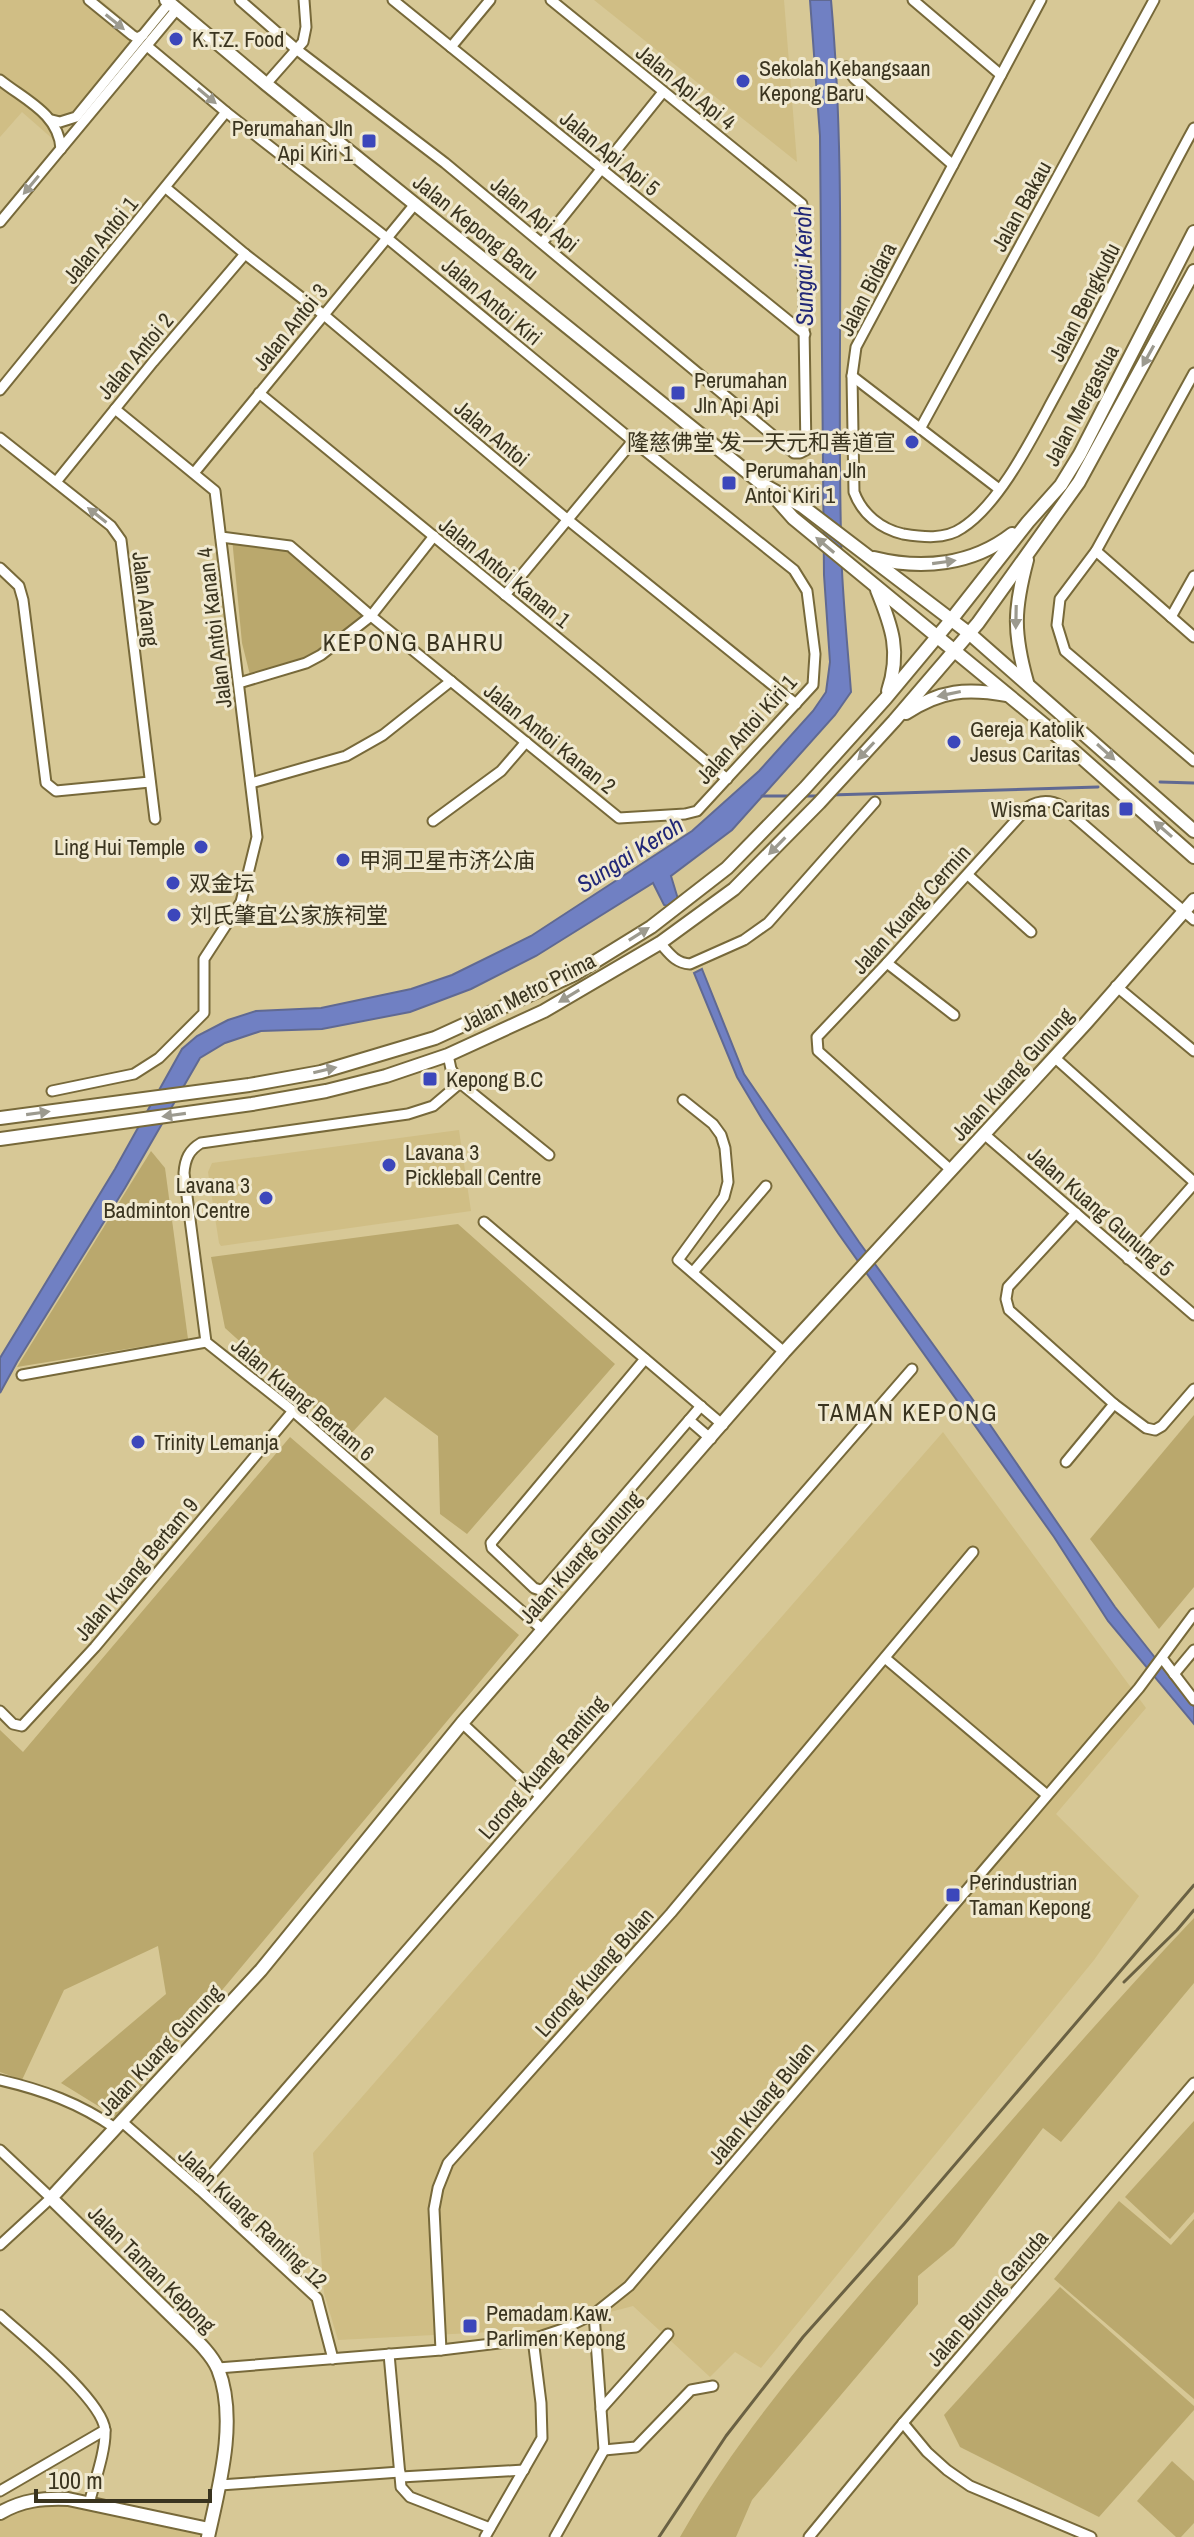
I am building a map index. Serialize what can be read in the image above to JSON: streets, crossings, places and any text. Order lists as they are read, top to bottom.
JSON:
{
  "streets": {
    "main road": [
      "Jalan Kepong Baru",
      "Jalan Mergastua",
      "Jalan Metro Prima",
      "Jalan Kuang Gunung",
      "Jalan Taman Kepong"
    ],
    "street": [
      "Jalan Api Api 4",
      "Jalan Api Api 5",
      "Jalan Bakau",
      "Jalan Api Api",
      "Jalan Antoi 1",
      "Jalan Bidara",
      "Jalan Antoi Kiri",
      "Jalan Bengkudu",
      "Jalan Antoi 3",
      "Jalan Antoi 2",
      "Jalan Antoi",
      "Jalan Antoi Kanan 1",
      "Jalan Arang",
      "Jalan Antoi Kanan 4",
      "Jalan Antoi Kiri 1",
      "Jalan Antoi Kanan 2",
      "Jalan Kuang Cermin",
      "Jalan Kuang Gunung 5",
      "Jalan Kuang Bertam 6",
      "Jalan Kuang Bertam 9",
      "Lorong Kuang Ranting",
      "Lorong Kuang Bulan",
      "Jalan Kuang Bulan",
      "Jalan Kuang Ranting 12",
      "Jalan Burung Garuda"
    ]
  },
  "crossings": [
    ["Jalan Api Api 4", "Jalan Api Api 5"],
    ["Jalan Api Api 4", "Jalan Api Api"],
    ["Jalan Api Api 5", "Jalan Api Api"],
    ["Jalan Kepong Baru", "Jalan Antoi 3"],
    ["Jalan Kepong Baru", "Jalan Mergastua"],
    ["Jalan Kepong Baru", "Jalan Metro Prima"],
    ["Jalan Antoi 1", "Jalan Antoi Kiri"],
    ["Jalan Antoi 1", "Jalan Antoi"],
    ["Jalan Bidara", "Jalan Bengkudu"],
    ["Jalan Antoi Kiri", "Jalan Antoi 3"],
    ["Jalan Antoi Kiri", "Jalan Antoi Kiri 1"],
    ["Jalan Antoi 3", "Jalan Antoi"],
    ["Jalan Antoi 3", "Jalan Antoi Kanan 1"],
    ["Jalan Antoi 3", "Jalan Antoi Kanan 4"],
    ["Jalan Antoi 2", "Jalan Antoi"],
    ["Jalan Antoi 2", "Jalan Arang"],
    ["Jalan Antoi 2", "Jalan Antoi Kanan 4"],
    ["Jalan Mergastua", "Jalan Metro Prima"],
    ["Jalan Antoi", "Jalan Antoi Kiri 1"],
    ["Jalan Antoi Kanan 1", "Jalan Antoi Kiri 1"],
    ["Jalan Antoi Kanan 4", "Jalan Antoi Kanan 2"],
    ["Jalan Antoi Kiri 1", "Jalan Antoi Kanan 2"],
    ["Jalan Kuang Cermin", "Jalan Kuang Gunung"],
    ["Jalan Kuang Gunung", "Jalan Kuang Gunung 5"],
    ["Jalan Kuang Gunung", "Jalan Kuang Bertam 6"],
    ["Jalan Kuang Gunung", "Jalan Kuang Ranting 12"],
    ["Jalan Kuang Gunung", "Jalan Taman Kepong"],
    ["Jalan Kuang Bertam 6", "Jalan Kuang Bertam 9"],
    ["Lorong Kuang Ranting", "Jalan Kuang Ranting 12"],
    ["Lorong Kuang Bulan", "Jalan Kuang Bulan"],
    ["Jalan Kuang Bulan", "Jalan Kuang Ranting 12"],
    ["Jalan Kuang Bulan", "Jalan Taman Kepong"]
  ],
  "one_way": ["Jalan Arang"],
  "districts": ["KEPONG BAHRU", "TAMAN KEPONG"],
  "water": ["Sungai Keroh"],
  "places": {
    "other": [
      "K.T.Z. Food",
      "Sekolah Kebangsaan Kepong Baru",
      "隆慈佛堂 发一天元和善道宣",
      "Gereja Katolik Jesus Caritas",
      "Ling Hui Temple",
      "甲洞卫星市济公庙",
      "双金坛",
      "刘氏肇宜公家族祠堂",
      "Lavana 3 Pickleball Centre",
      "Lavana 3 Badminton Centre",
      "Trinity Lemanja"
    ],
    "transit": [
      "Perumahan Jln Api Kiri 1",
      "Perumahan Jln Api Api",
      "Perumahan Jln Antoi Kiri 1",
      "Wisma Caritas",
      "Kepong B.C",
      "Perindustrian Taman Kepong",
      "Pemadam Kaw. Parlimen Kepong"
    ]
  },
  "scale_bar": "100 m"
}
